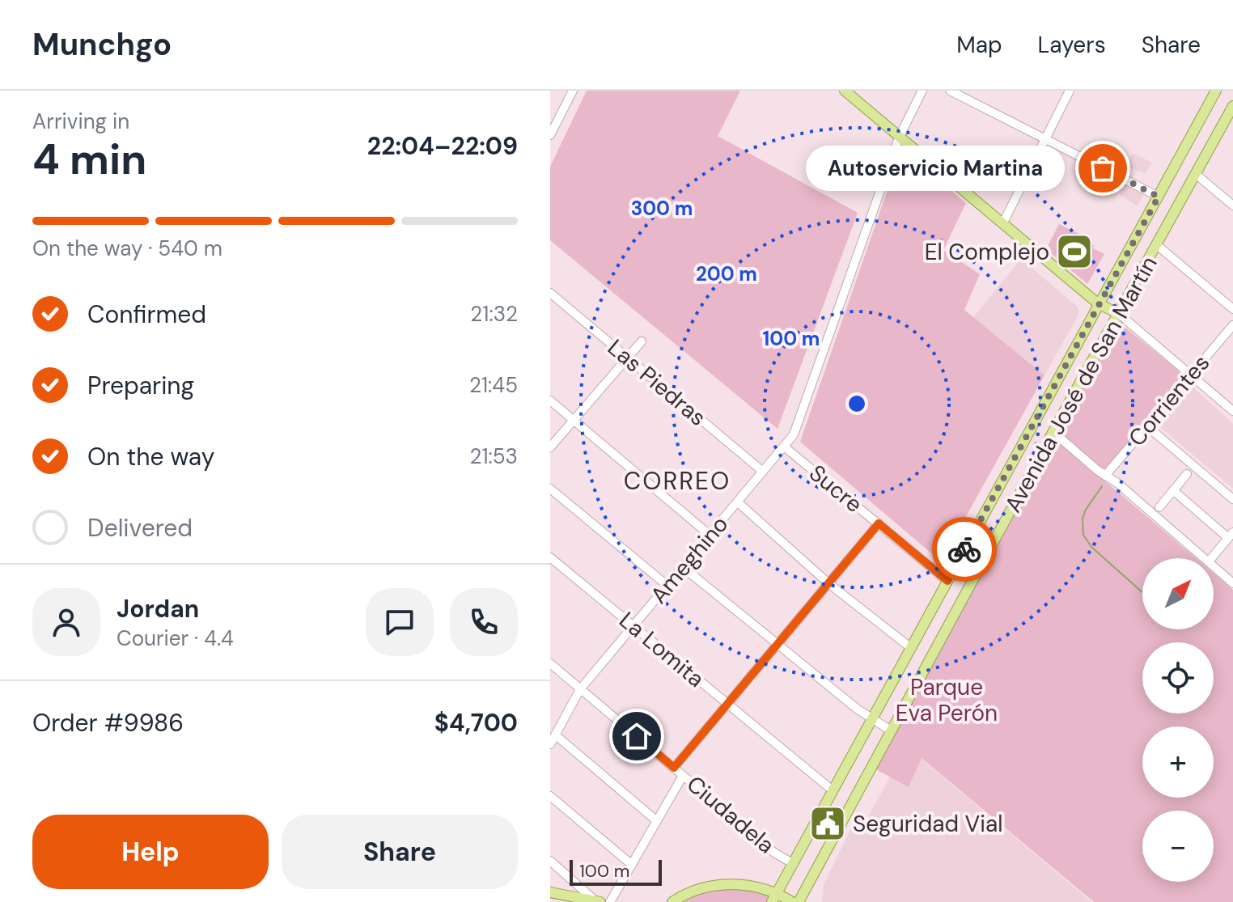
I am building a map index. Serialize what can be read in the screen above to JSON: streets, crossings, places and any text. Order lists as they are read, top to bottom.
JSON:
{
  "streets": {
    "main road": ["Avenida José de San Martín"],
    "street": [
      "Las Piedras",
      "Corrientes",
      "Sucre",
      "Ameghino",
      "La Lomita",
      "Ciudadela"
    ]
  },
  "crossings": [
    ["Las Piedras", "Ameghino"],
    ["Avenida José de San Martín", "Sucre"],
    ["Avenida José de San Martín", "La Lomita"],
    ["Avenida José de San Martín", "Ciudadela"],
    ["Sucre", "Ameghino"],
    ["Ameghino", "La Lomita"],
    ["Ameghino", "Ciudadela"]
  ],
  "districts": ["CORREO"],
  "parks": ["Parque Eva Perón"],
  "places": {
    "other": ["Autoservicio Martina"],
    "sports": ["El Complejo"],
    "public building": ["Seguridad Vial"]
  },
  "scale_bar": "100 m",
  "north": "top right",
  "page": {
    "header": "Munchgo",
    "nav": ["Map", "Layers", "Share"],
    "heading": ["4 min", "Arriving in", "22:04–22:09"],
    "panel": [
      "Jordan",
      "Courier · 4.4",
      "Order #9986",
      "$4,700"
    ],
    "bubble": "Autoservicio Martina",
    "bar": "On the way · 540 m",
    "list": [
      ["Confirmed", "21:32"],
      ["Preparing", "21:45"],
      ["On the way", "21:53"],
      "Delivered"
    ],
    "map_buttons": ["+", "−"],
    "buttons": ["Help", "Share"],
    "scale": "100 m"
  },
  "rings": ["300 m", "200 m", "100 m"]
}
